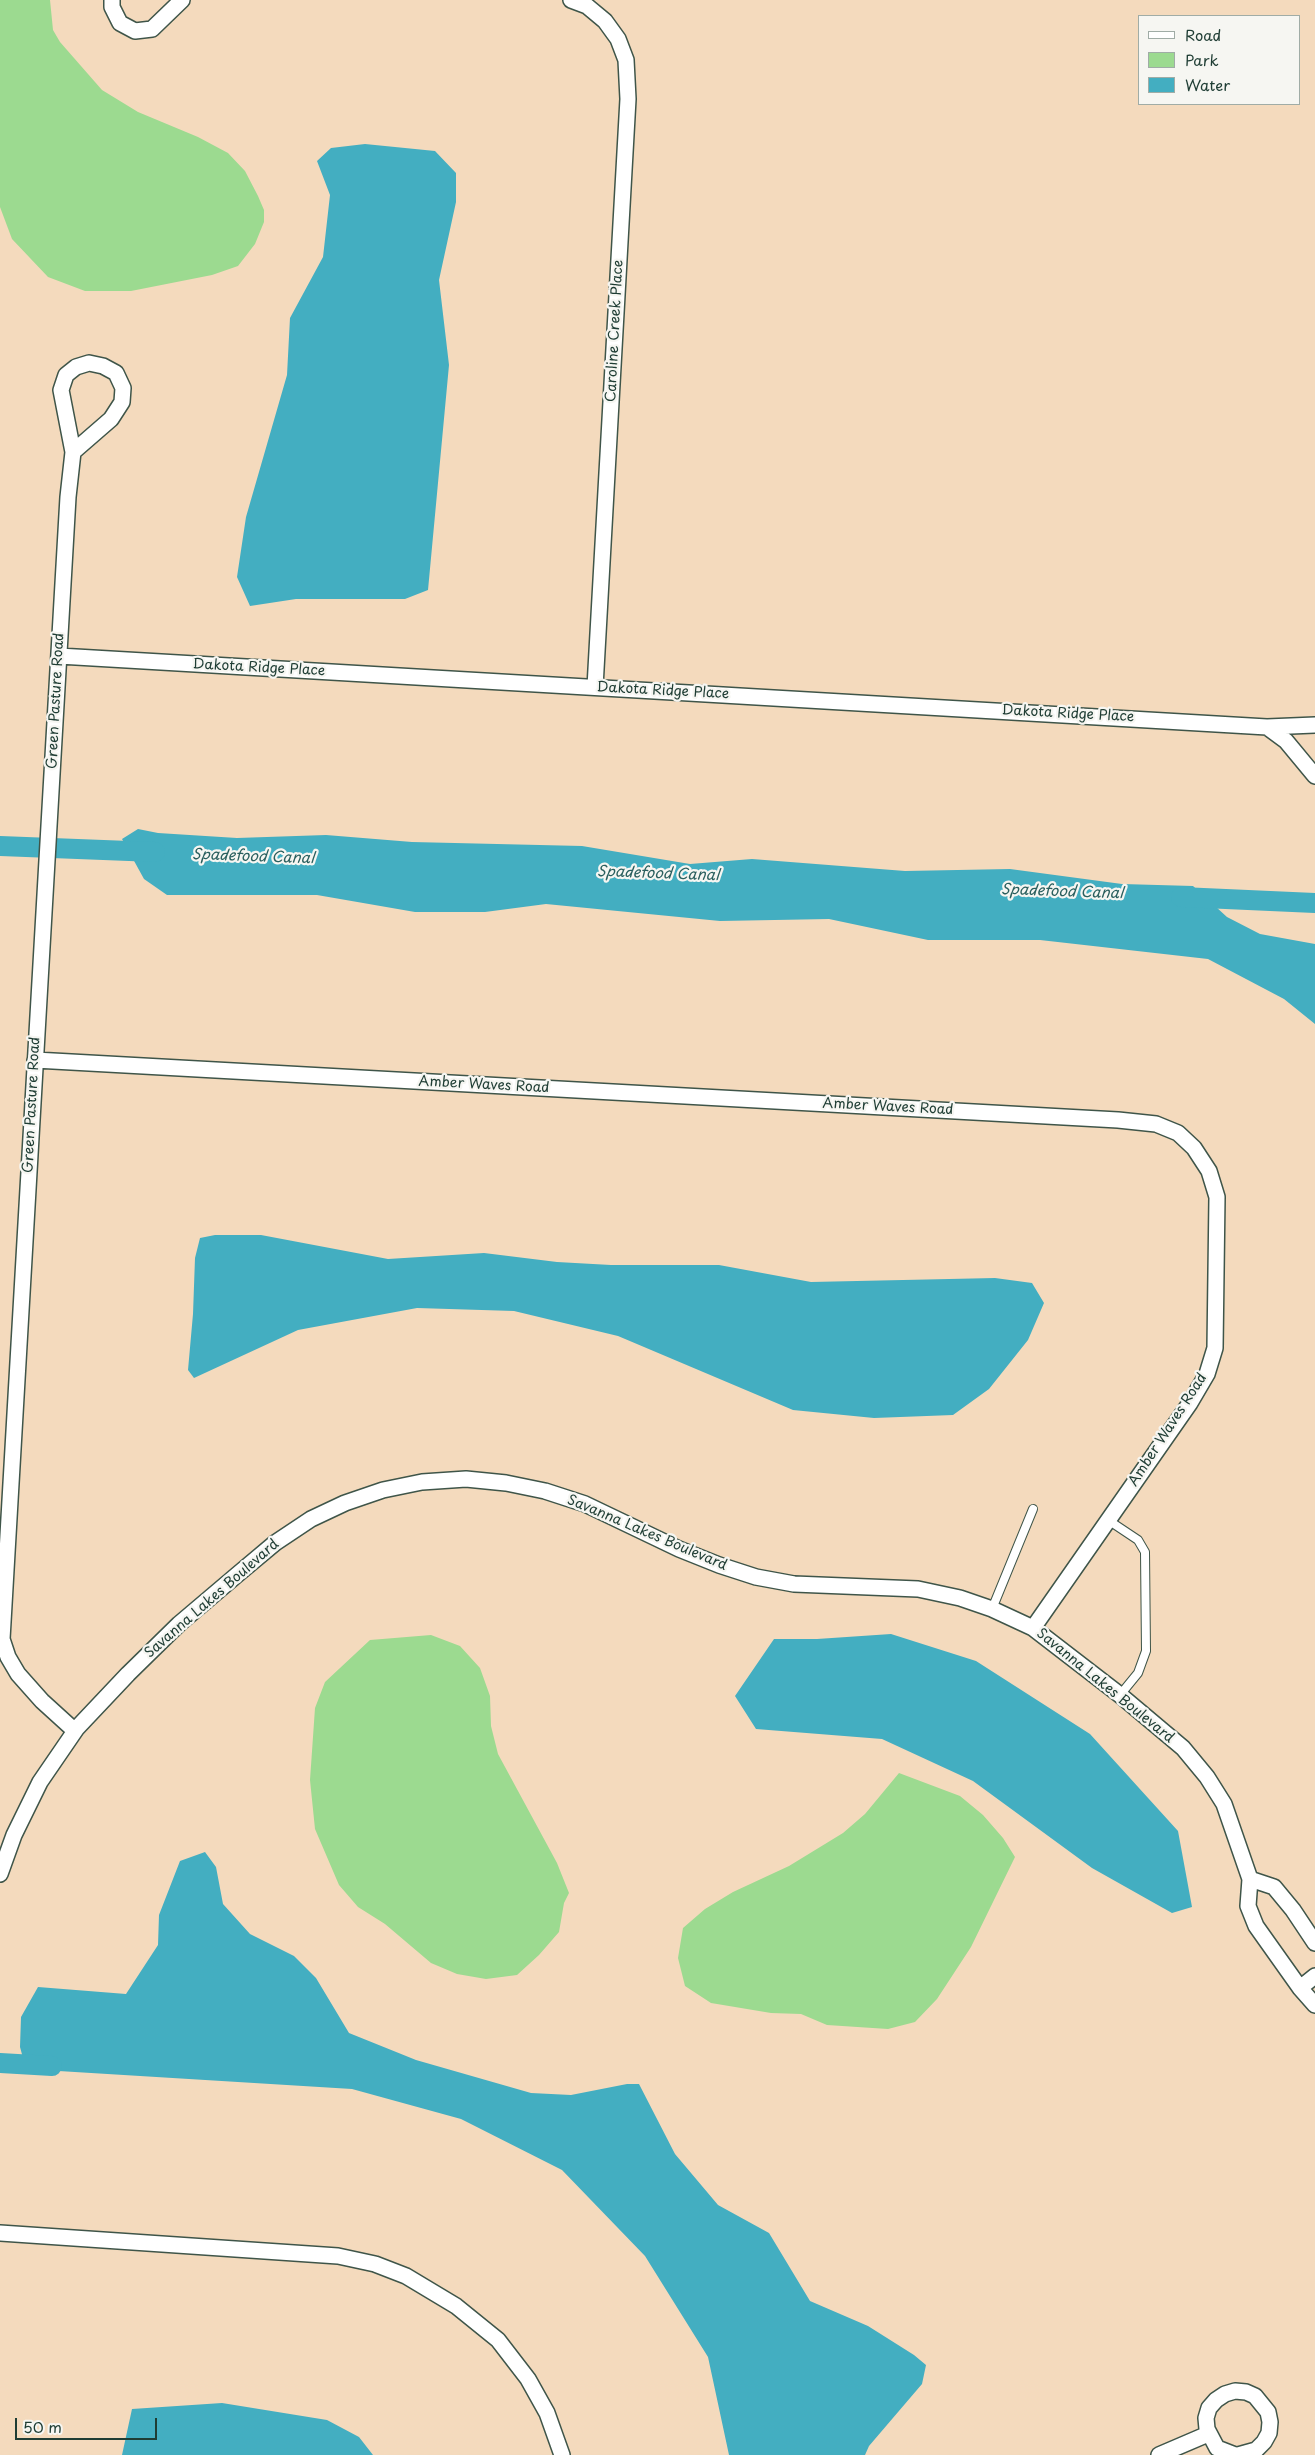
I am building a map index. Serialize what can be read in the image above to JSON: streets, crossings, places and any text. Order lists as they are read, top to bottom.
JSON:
{
  "streets": {
    "street": [
      "Caroline Creek Place",
      "Dakota Ridge Place",
      "Green Pasture Road",
      "Amber Waves Road",
      "Savanna Lakes Boulevard"
    ]
  },
  "crossings": [
    ["Caroline Creek Place", "Dakota Ridge Place"],
    ["Dakota Ridge Place", "Green Pasture Road"],
    ["Green Pasture Road", "Amber Waves Road"],
    ["Green Pasture Road", "Savanna Lakes Boulevard"],
    ["Amber Waves Road", "Savanna Lakes Boulevard"]
  ],
  "water": ["Spadefood Canal"],
  "legend": ["Road", "Park", "Water"],
  "scale_bar": "50 m"
}
